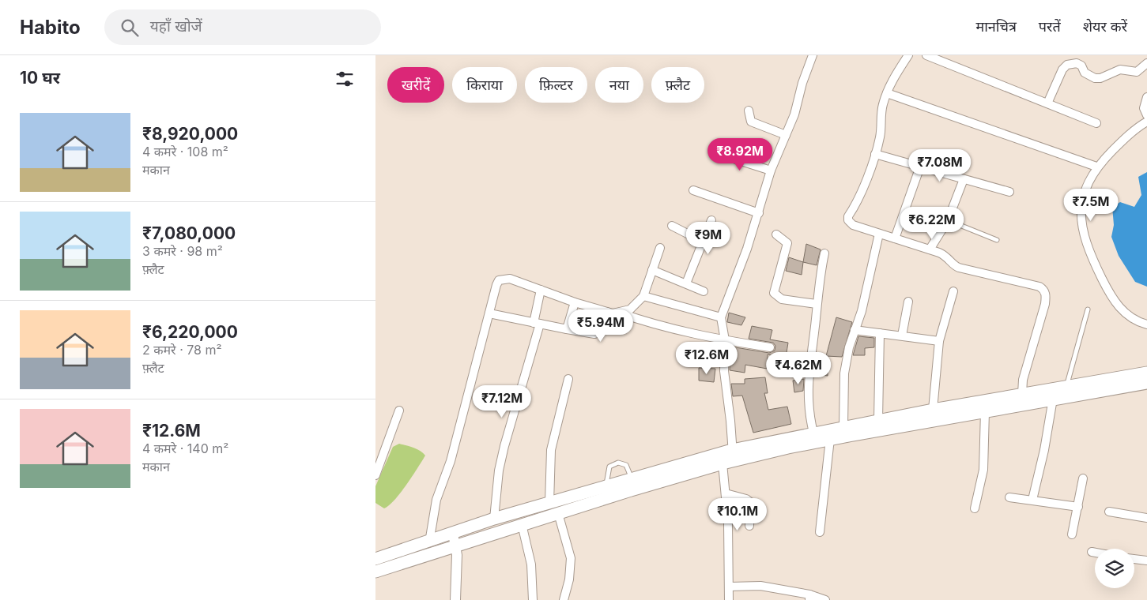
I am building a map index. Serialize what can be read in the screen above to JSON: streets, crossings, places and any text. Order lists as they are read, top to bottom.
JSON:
{
  "page": {
    "header": "Habito",
    "search": "यहाँ खोजें",
    "nav": ["मानचित्र", "परतें", "शेयर करें"],
    "heading": "10 घर",
    "chip": [
      "खरीदें",
      "किराया",
      "फ़िल्टर",
      "नया",
      "फ़्लैट"
    ],
    "list": [
      {
        "name": "₹8,920,000",
        "note": "4 कमरे · 108 m² · मकान"
      },
      {
        "name": "₹7,080,000",
        "note": "3 कमरे · 98 m² · फ़्लैट"
      },
      {
        "name": "₹6,220,000",
        "note": "2 कमरे · 78 m² · फ़्लैट"
      },
      {
        "name": "₹12.6M",
        "note": "4 कमरे · 140 m² · मकान"
      }
    ],
    "price": [
      "₹8.92M",
      "₹7.08M",
      "₹7.5M",
      "₹6.22M",
      "₹9M",
      "₹5.94M",
      "₹12.6M",
      "₹4.62M",
      "₹7.12M",
      "₹10.1M"
    ]
  }
}
